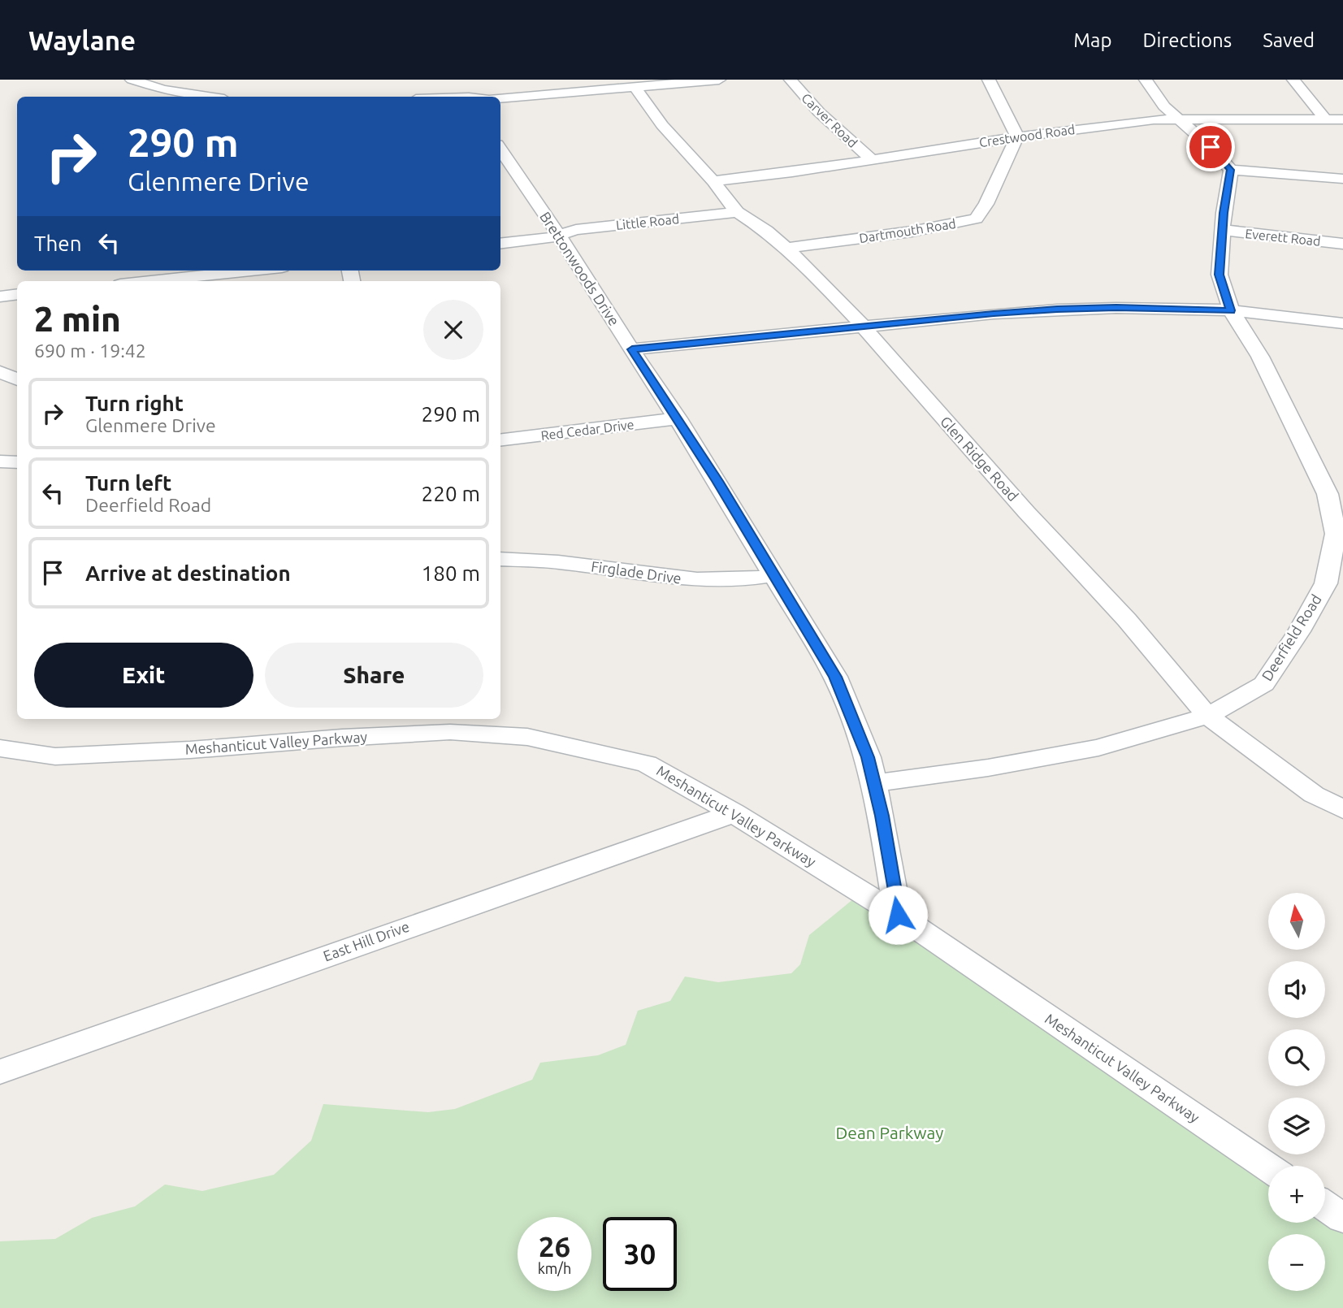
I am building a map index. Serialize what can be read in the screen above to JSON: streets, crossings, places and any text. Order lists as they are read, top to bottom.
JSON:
{
  "streets": {
    "street": [
      "Carver Road",
      "Crestwood Road",
      "Little Road",
      "Dartmouth Road",
      "Everett Road",
      "Brettonwoods Drive",
      "Red Cedar Drive",
      "Glen Ridge Road",
      "Firglade Drive",
      "Deerfield Road",
      "Meshanticut Valley Parkway",
      "East Hill Drive"
    ]
  },
  "crossings": [
    ["Carver Road", "Crestwood Road"],
    ["Crestwood Road", "Dartmouth Road"],
    ["Crestwood Road", "Glen Ridge Road"],
    ["Little Road", "Brettonwoods Drive"],
    ["Little Road", "Glen Ridge Road"],
    ["Dartmouth Road", "Glen Ridge Road"],
    ["Everett Road", "Deerfield Road"],
    ["Brettonwoods Drive", "Red Cedar Drive"],
    ["Brettonwoods Drive", "Firglade Drive"],
    ["Brettonwoods Drive", "Deerfield Road"],
    ["Brettonwoods Drive", "Meshanticut Valley Parkway"],
    ["Glen Ridge Road", "Deerfield Road"],
    ["Meshanticut Valley Parkway", "East Hill Drive"]
  ],
  "parks": ["Dean Parkway"],
  "north": "top",
  "page": {
    "header": "Waylane",
    "nav": ["Map", "Directions", "Saved"],
    "turn": ["290 m", "Glenmere Drive"],
    "then": "Then",
    "heading": ["2 min", "690 m · 19:42"],
    "list": [
      {
        "name": "Turn right",
        "note": "Glenmere Drive",
        "value": "290 m"
      },
      {
        "name": "Turn left",
        "note": "Deerfield Road",
        "value": "220 m"
      },
      {
        "name": "Arrive at destination",
        "value": "180 m"
      }
    ],
    "buttons": ["Exit", "Share"],
    "map_buttons": ["+", "−"],
    "speed": "26 km/h",
    "limit": "30"
  }
}
